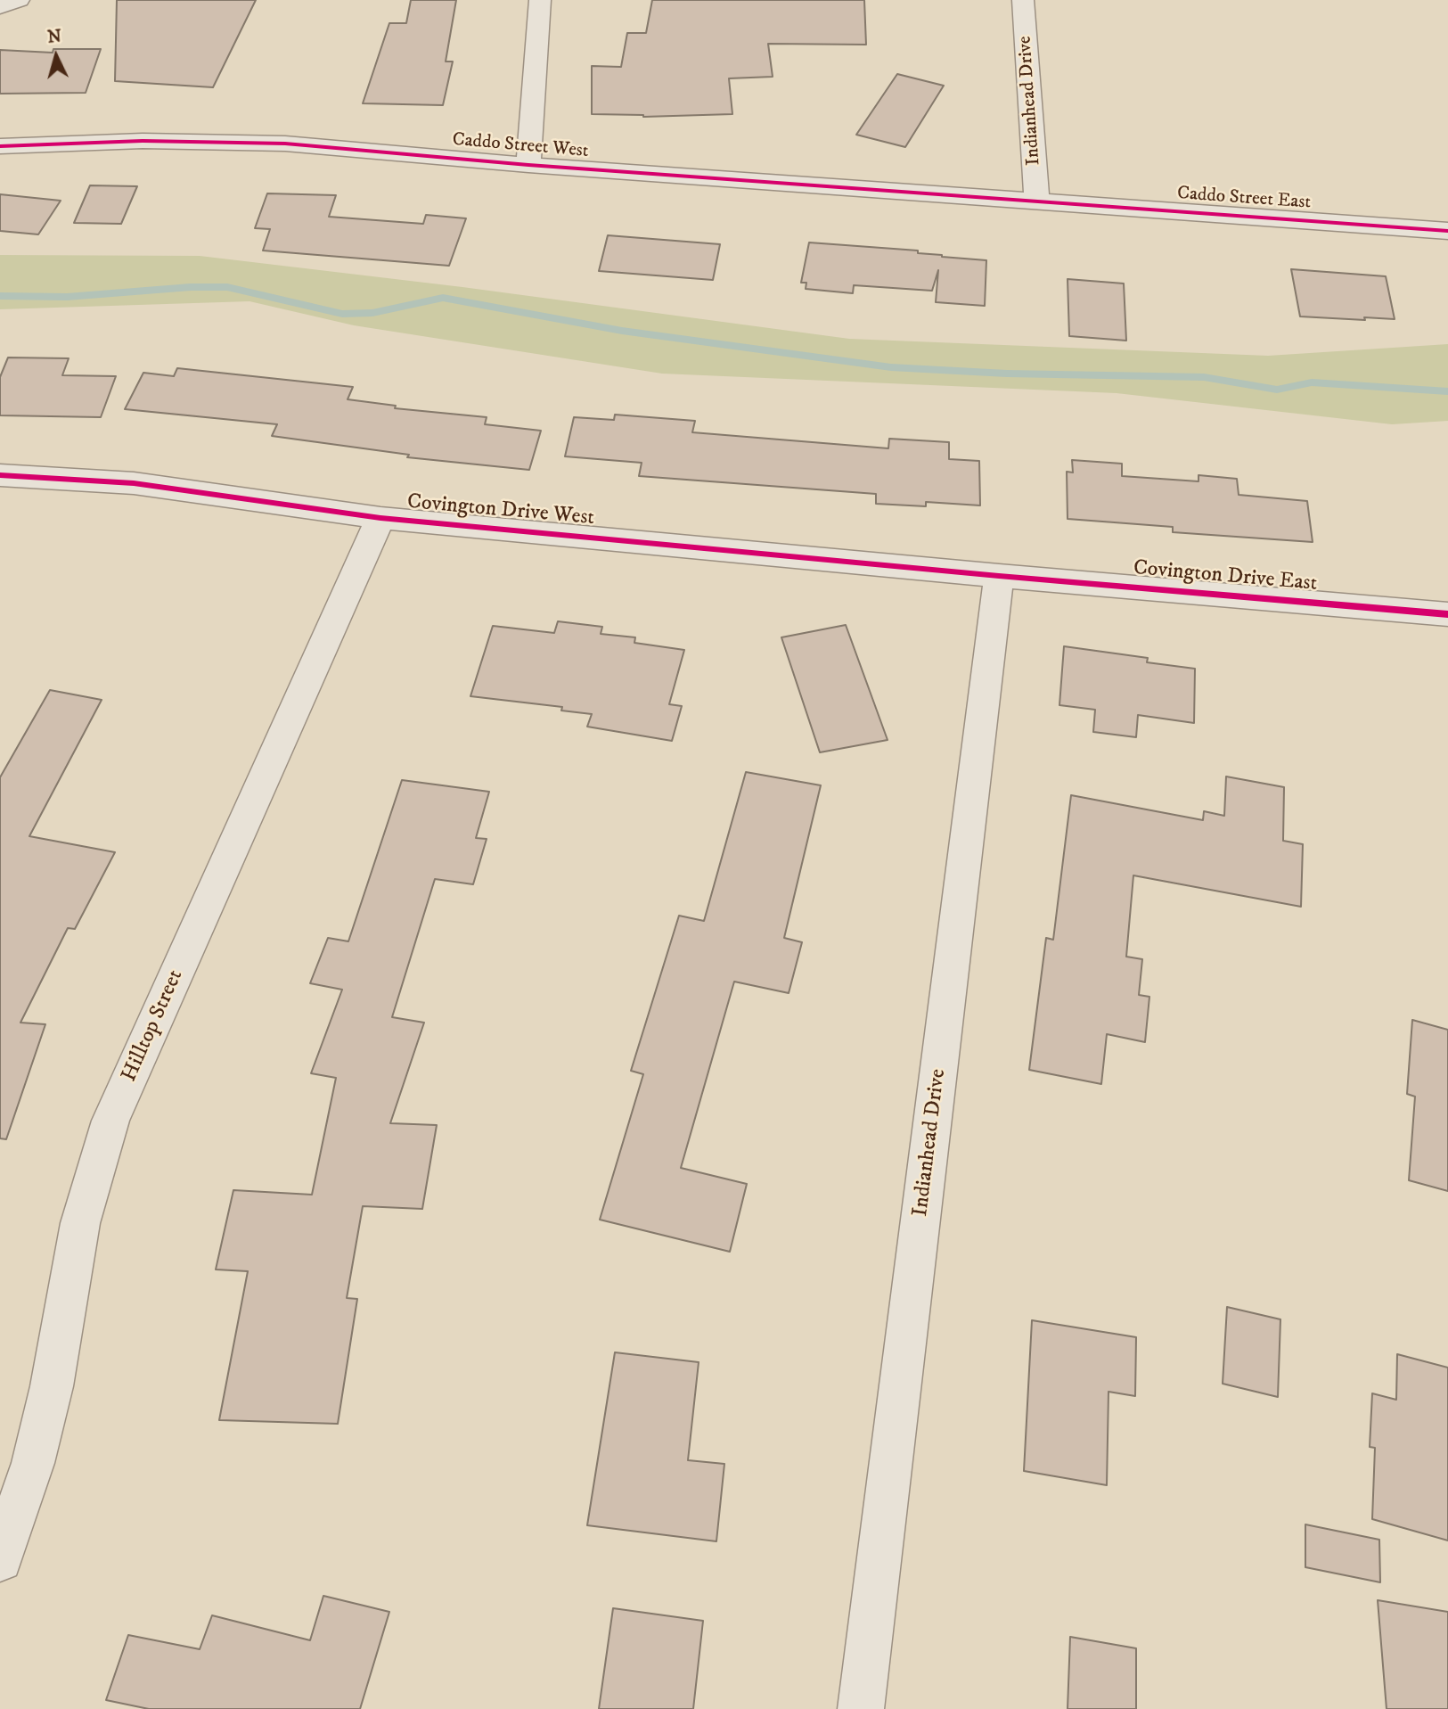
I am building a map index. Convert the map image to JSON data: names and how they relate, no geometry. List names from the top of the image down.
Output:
{
  "streets": {
    "street": [
      "Indianhead Drive",
      "Caddo Street West",
      "Caddo Street East",
      "Covington Drive West",
      "Covington Drive East",
      "Hilltop Street"
    ]
  },
  "crossings": [
    ["Indianhead Drive", "Caddo Street West"],
    ["Indianhead Drive", "Caddo Street East"],
    ["Indianhead Drive", "Covington Drive West"],
    ["Indianhead Drive", "Covington Drive East"],
    ["Caddo Street West", "Caddo Street East"],
    ["Covington Drive West", "Covington Drive East"],
    ["Covington Drive West", "Hilltop Street"]
  ],
  "north": "top"
}
